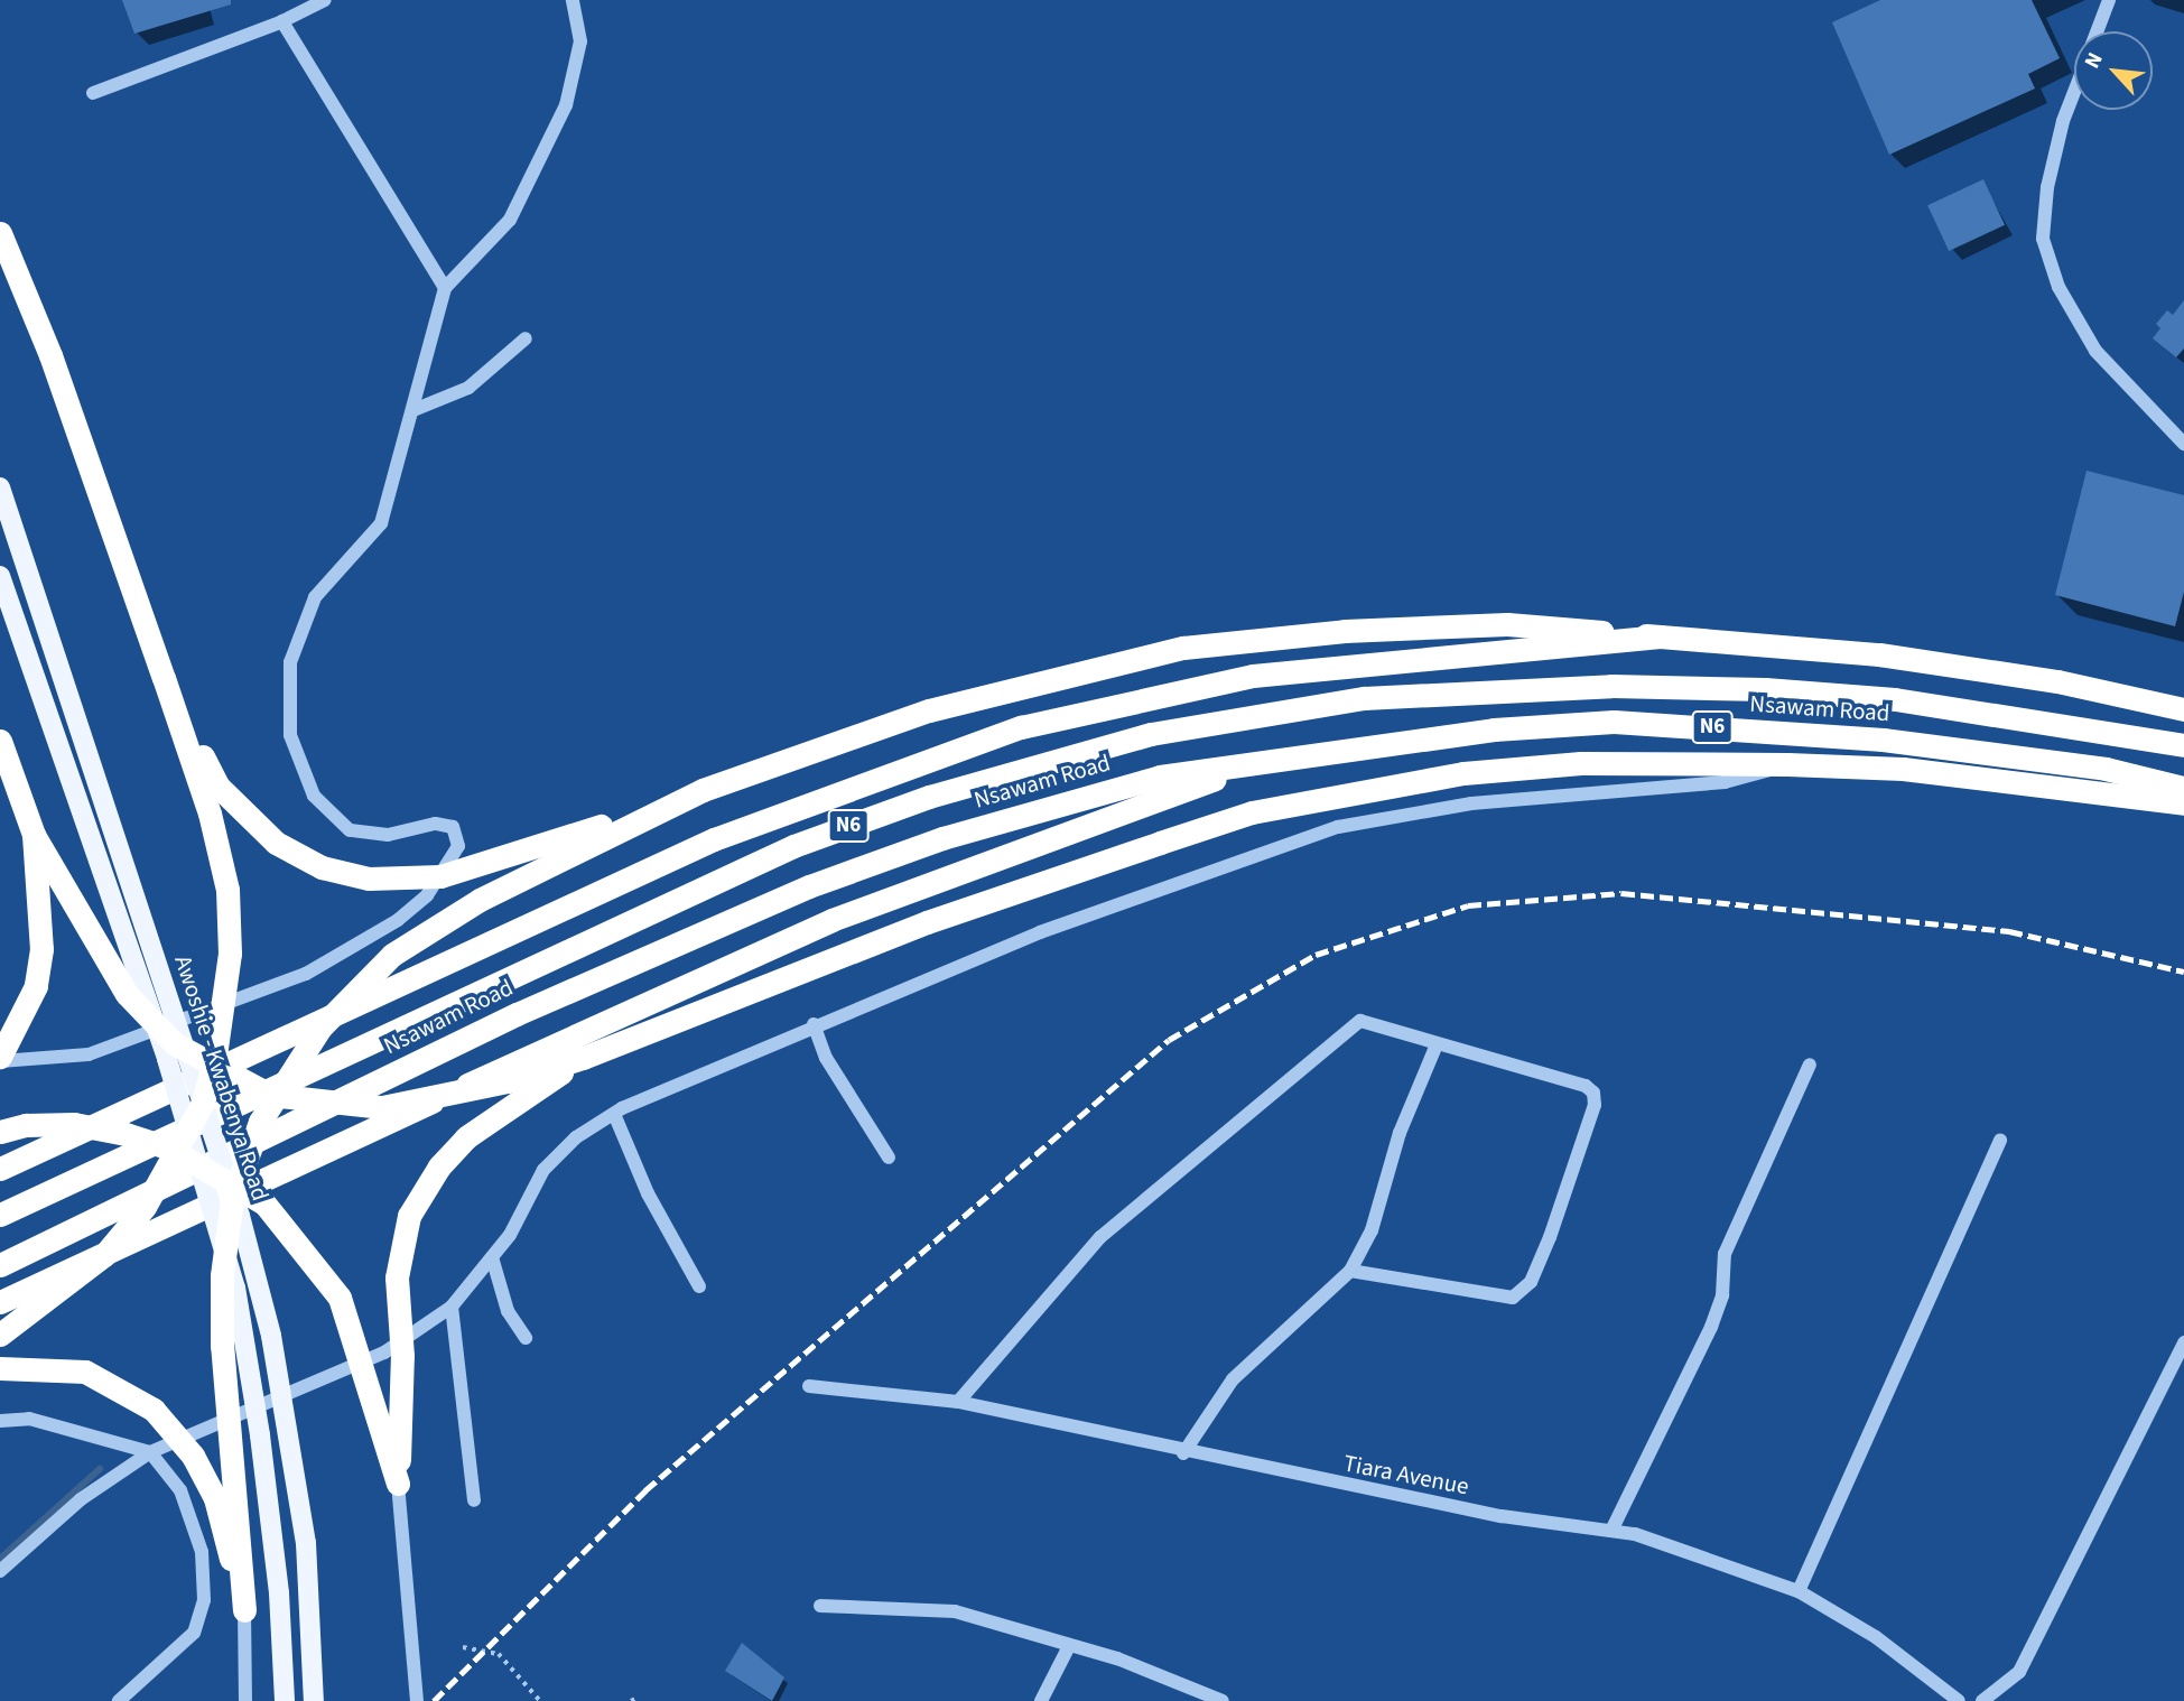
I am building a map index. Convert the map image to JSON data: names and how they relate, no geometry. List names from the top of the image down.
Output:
{
  "streets": {
    "highway": ["Nsawam Road", "N6"],
    "main road": ["Awoshie - Kwabenya Road"],
    "street": ["Tiara Avenue"]
  },
  "north": "top left"
}
